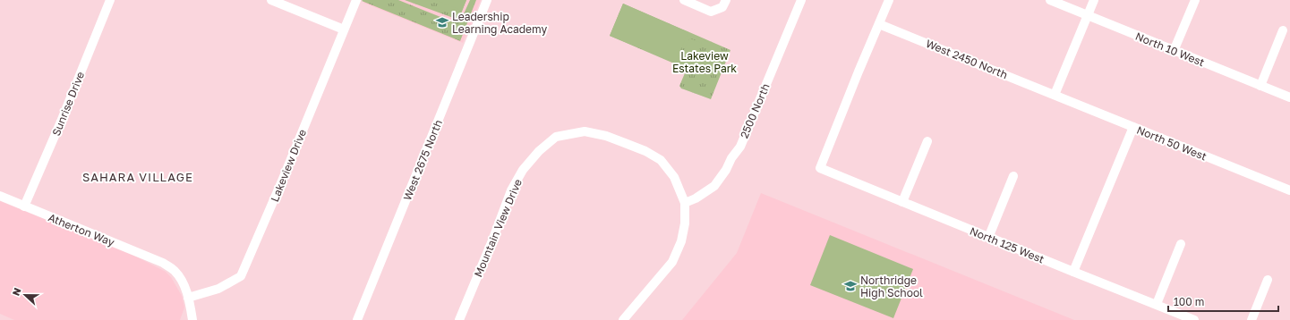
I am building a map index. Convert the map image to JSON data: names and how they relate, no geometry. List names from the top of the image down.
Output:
{
  "streets": {
    "street": [
      "North 10 West",
      "West 2450 North",
      "Sunrise Drive",
      "2500 North",
      "North 50 West",
      "West 2675 North",
      "Lakeview Drive",
      "Mountain View Drive",
      "Atherton Way",
      "North 125 West"
    ]
  },
  "crossings": [
    ["West 2450 North", "North 50 West"],
    ["West 2450 North", "North 125 West"],
    ["Sunrise Drive", "Atherton Way"],
    ["2500 North", "Mountain View Drive"],
    ["Lakeview Drive", "Atherton Way"]
  ],
  "districts": ["SAHARA VILLAGE"],
  "parks": ["Lakeview Estates Park"],
  "places": {
    "school or university": ["Leadership Learning Academy", "Northridge High School"]
  },
  "scale_bar": "100 m",
  "north": "left"
}
